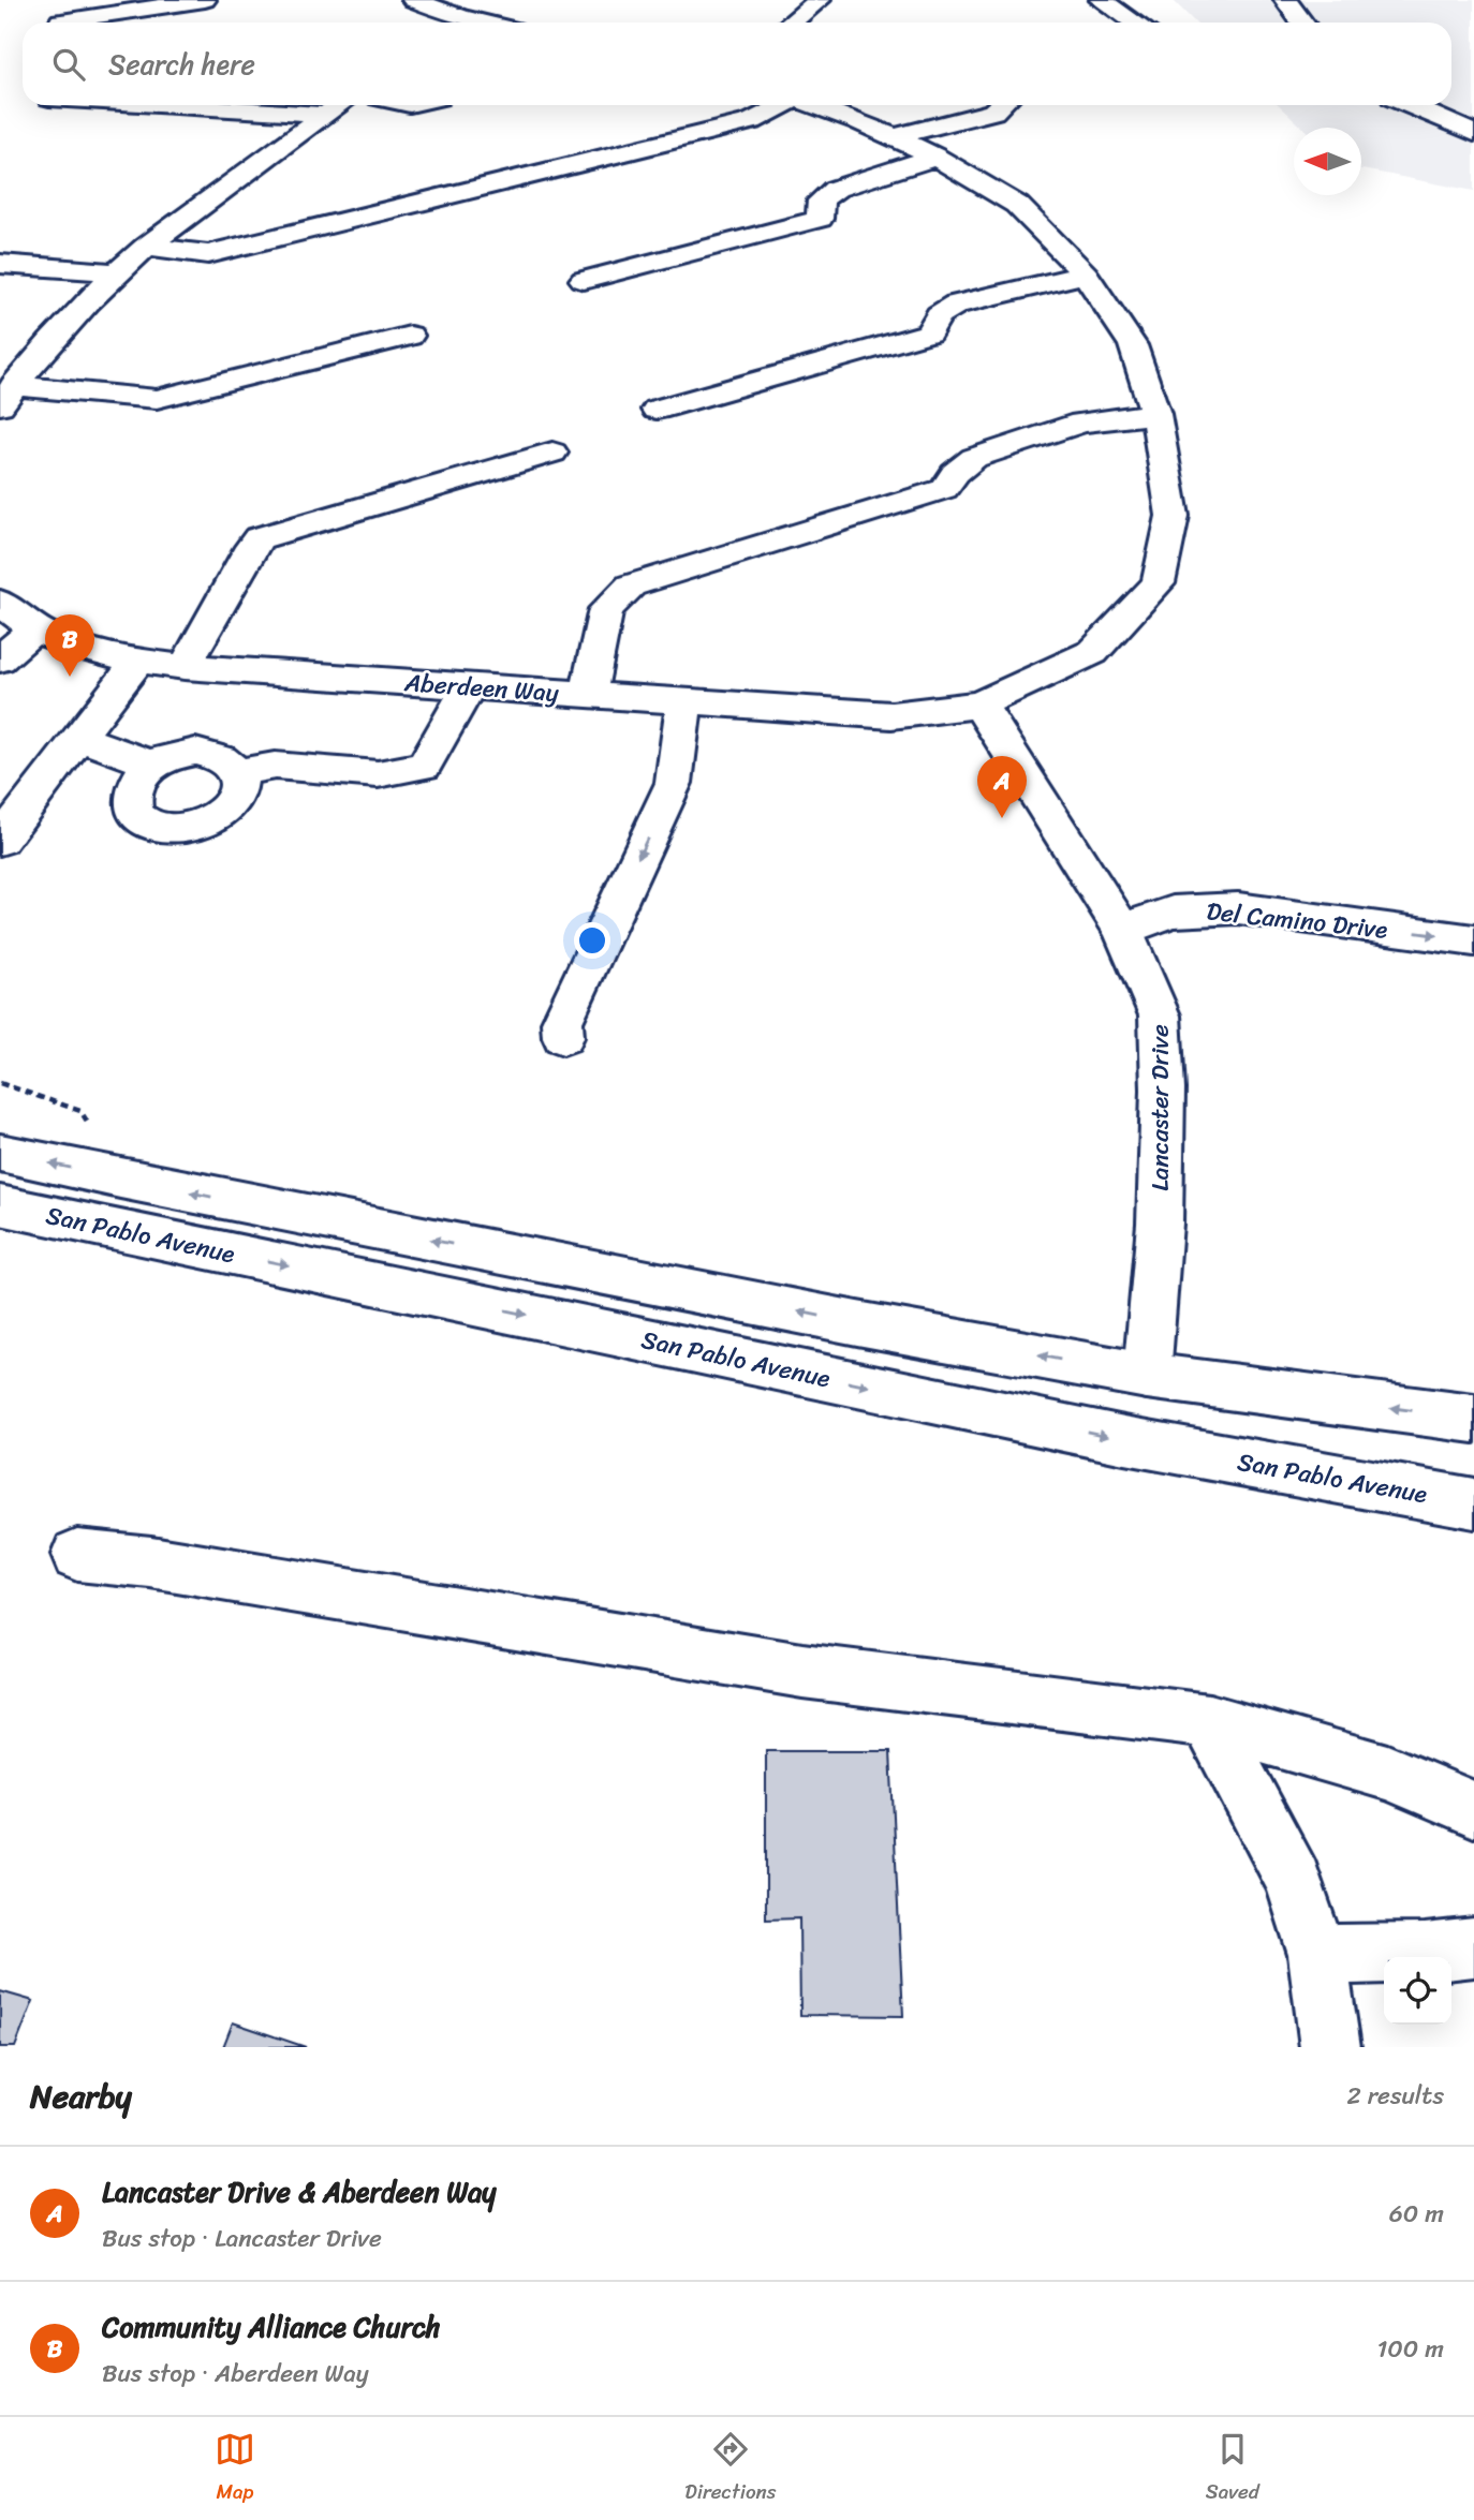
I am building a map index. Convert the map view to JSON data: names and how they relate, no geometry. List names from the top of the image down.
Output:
{
  "streets": {
    "street": [
      "Aberdeen Way",
      "Del Camino Drive",
      "Lancaster Drive",
      "San Pablo Avenue"
    ]
  },
  "crossings": [
    ["Aberdeen Way", "Lancaster Drive"],
    ["Del Camino Drive", "Lancaster Drive"],
    ["Lancaster Drive", "San Pablo Avenue"]
  ],
  "one_way": ["Del Camino Drive"],
  "north": "left",
  "page": {
    "search": "Search here",
    "pins": ["B", "A"],
    "heading": ["Nearby", "2 results"],
    "list": [
      {
        "mark": "A",
        "name": "Lancaster Drive & Aberdeen Way",
        "note": "Bus stop · Lancaster Drive",
        "value": "60 m"
      },
      {
        "mark": "B",
        "name": "Community Alliance Church",
        "note": "Bus stop · Aberdeen Way",
        "value": "100 m"
      }
    ],
    "nav": ["Map", "Directions", "Saved"]
  }
}
